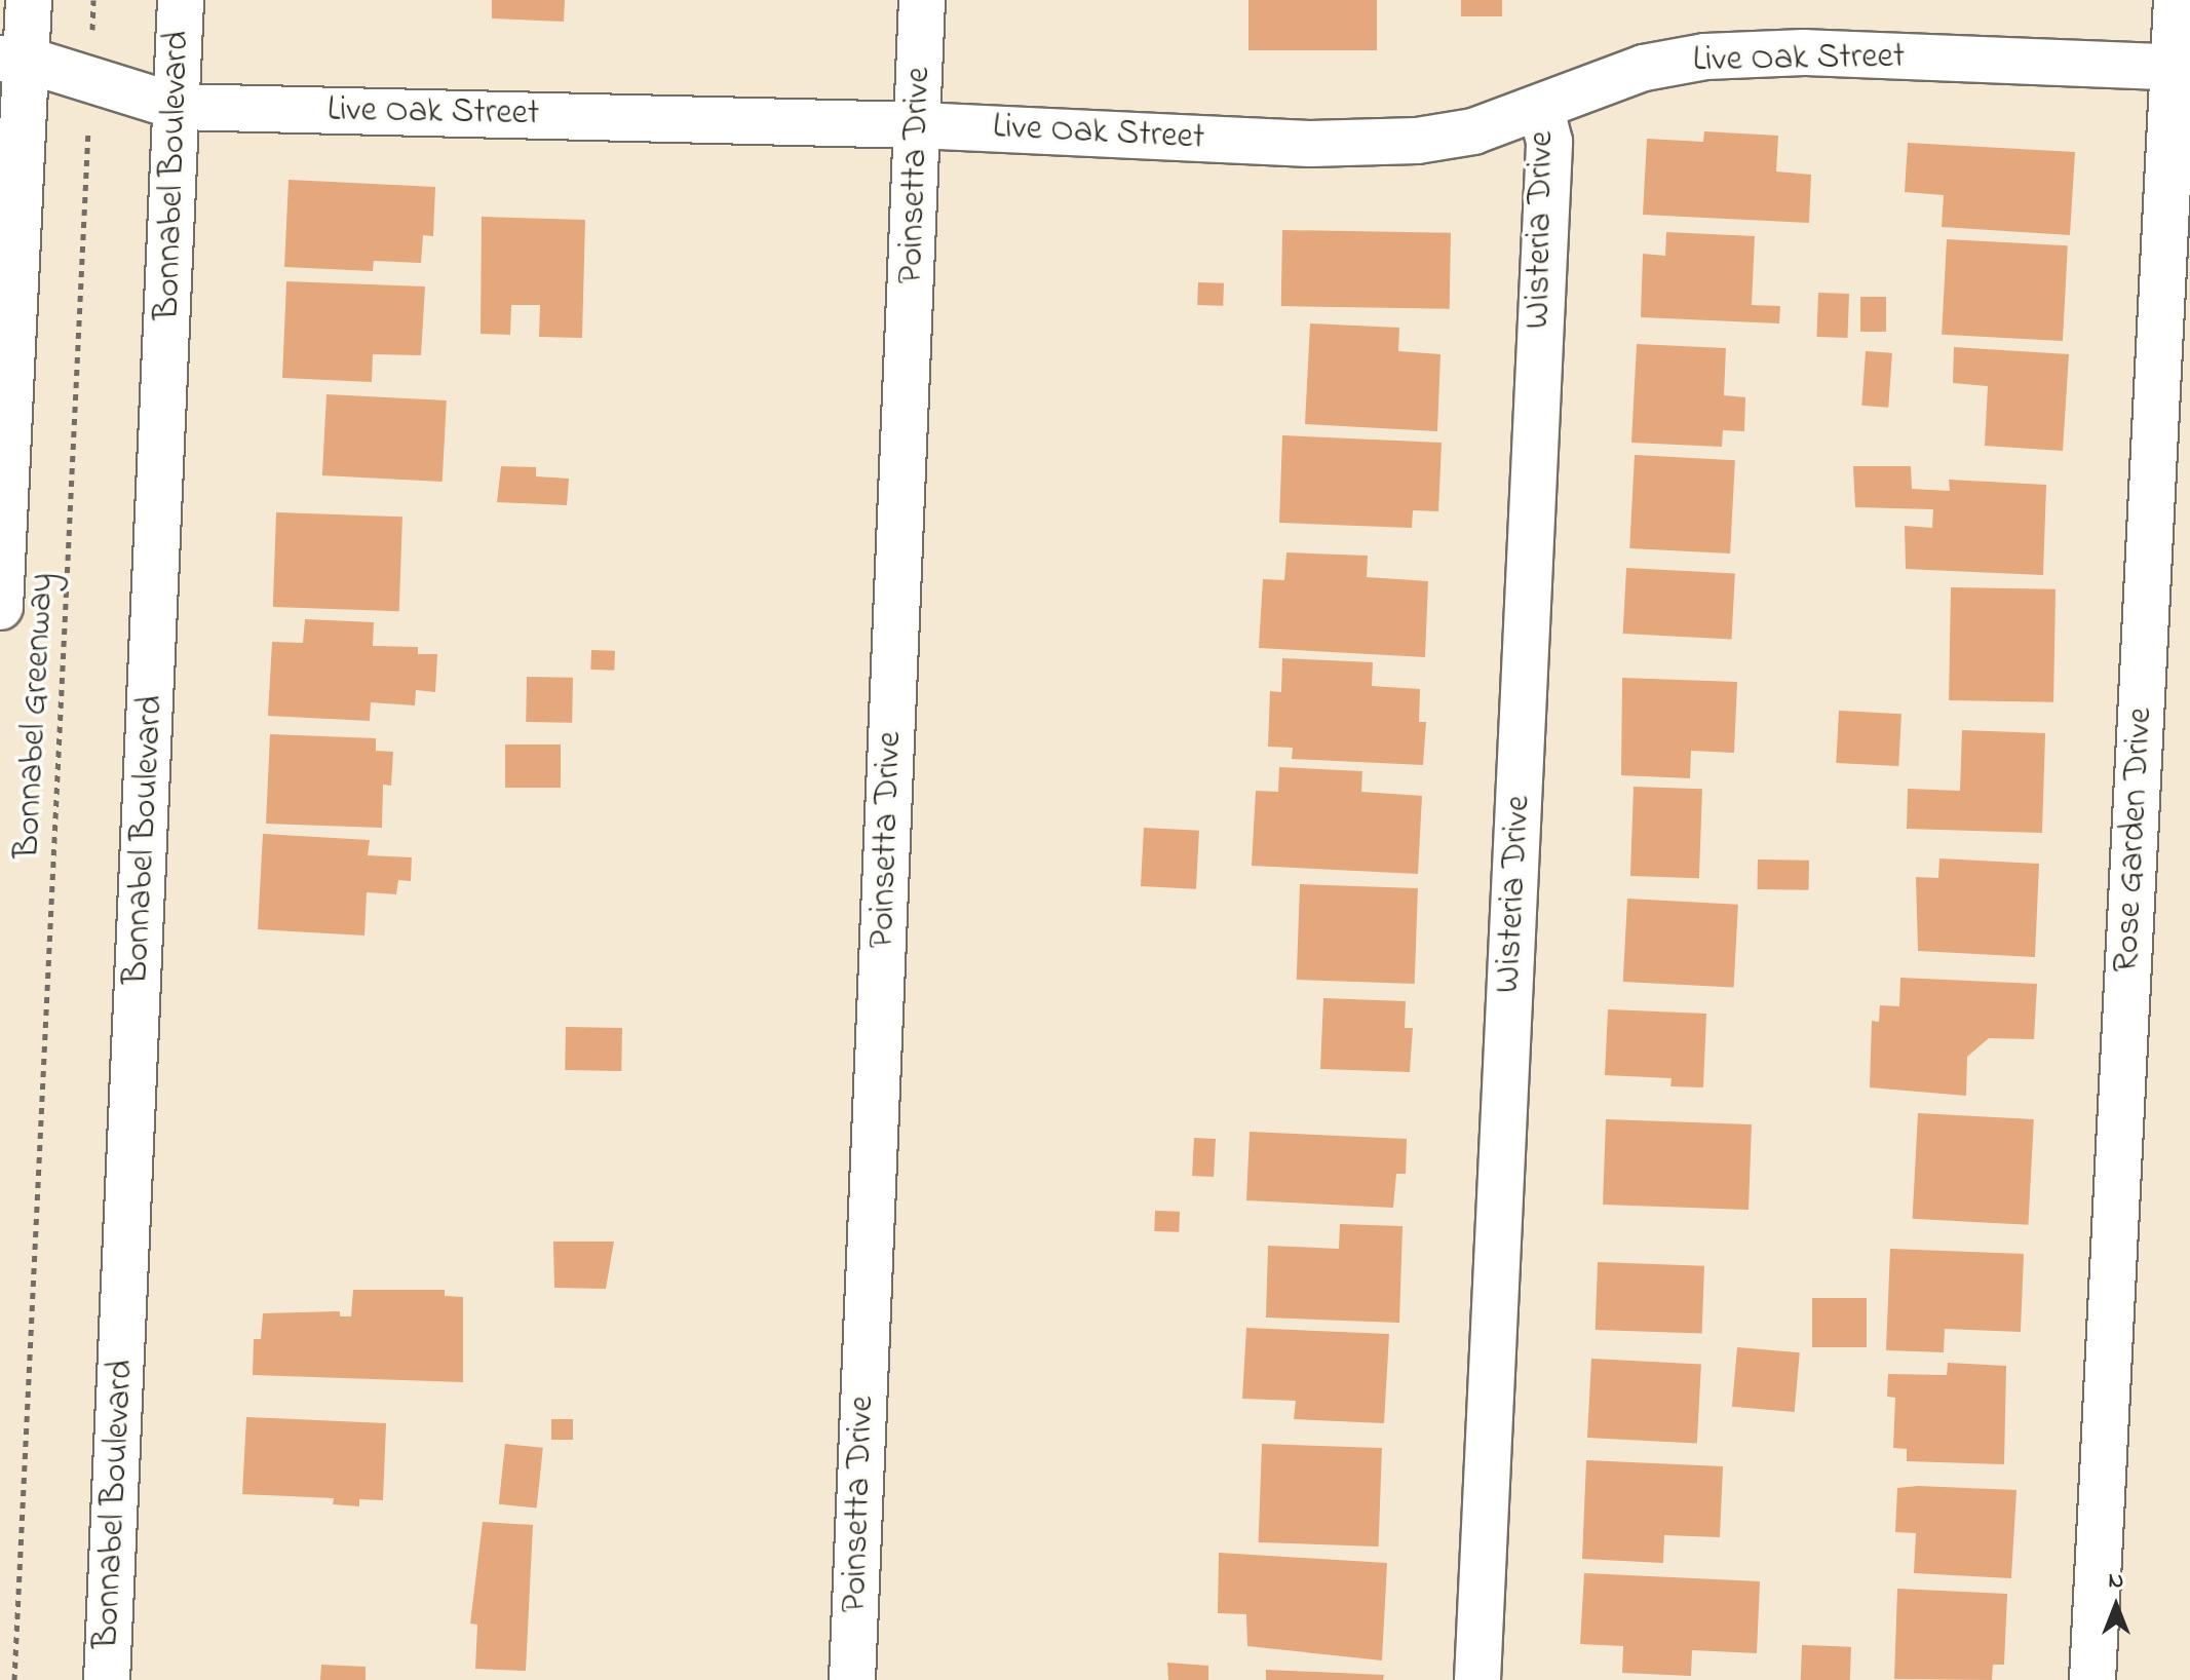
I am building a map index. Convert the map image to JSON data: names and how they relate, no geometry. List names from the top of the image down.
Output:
{
  "streets": {
    "street": [
      "Live Oak Street",
      "Bonnabel Boulevard",
      "Poinsetta Drive",
      "Wisteria Drive",
      "Rose Garden Drive"
    ],
    "path": ["Bonnabel Greenway"]
  },
  "crossings": [
    ["Live Oak Street", "Bonnabel Boulevard"],
    ["Live Oak Street", "Poinsetta Drive"],
    ["Live Oak Street", "Wisteria Drive"],
    ["Live Oak Street", "Bonnabel Greenway"],
    ["Live Oak Street", "Rose Garden Drive"]
  ],
  "north": "top"
}
